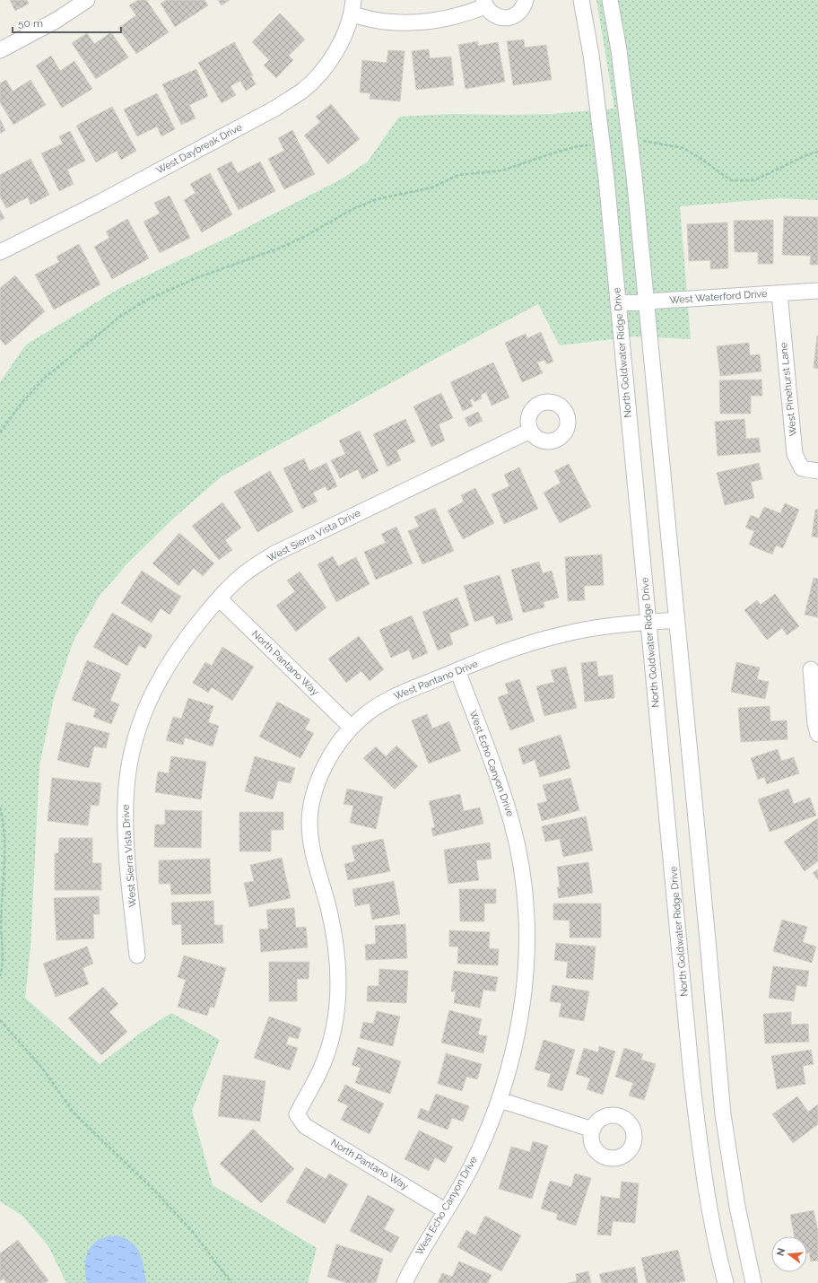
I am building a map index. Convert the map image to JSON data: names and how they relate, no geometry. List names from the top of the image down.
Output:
{
  "streets": {
    "street": [
      "West Daybreak Drive",
      "West Waterford Drive",
      "North Goldwater Ridge Drive",
      "West Pinehurst Lane",
      "West Sierra Vista Drive",
      "North Pantano Way",
      "West Pantano Drive",
      "West Echo Canyon Drive"
    ]
  },
  "crossings": [
    ["West Waterford Drive", "North Goldwater Ridge Drive"],
    ["West Waterford Drive", "West Pinehurst Lane"],
    ["North Goldwater Ridge Drive", "West Pantano Drive"],
    ["West Sierra Vista Drive", "North Pantano Way"],
    ["North Pantano Way", "West Pantano Drive"],
    ["North Pantano Way", "West Echo Canyon Drive"],
    ["West Pantano Drive", "West Echo Canyon Drive"]
  ],
  "scale_bar": "50 m",
  "north": "left"
}
